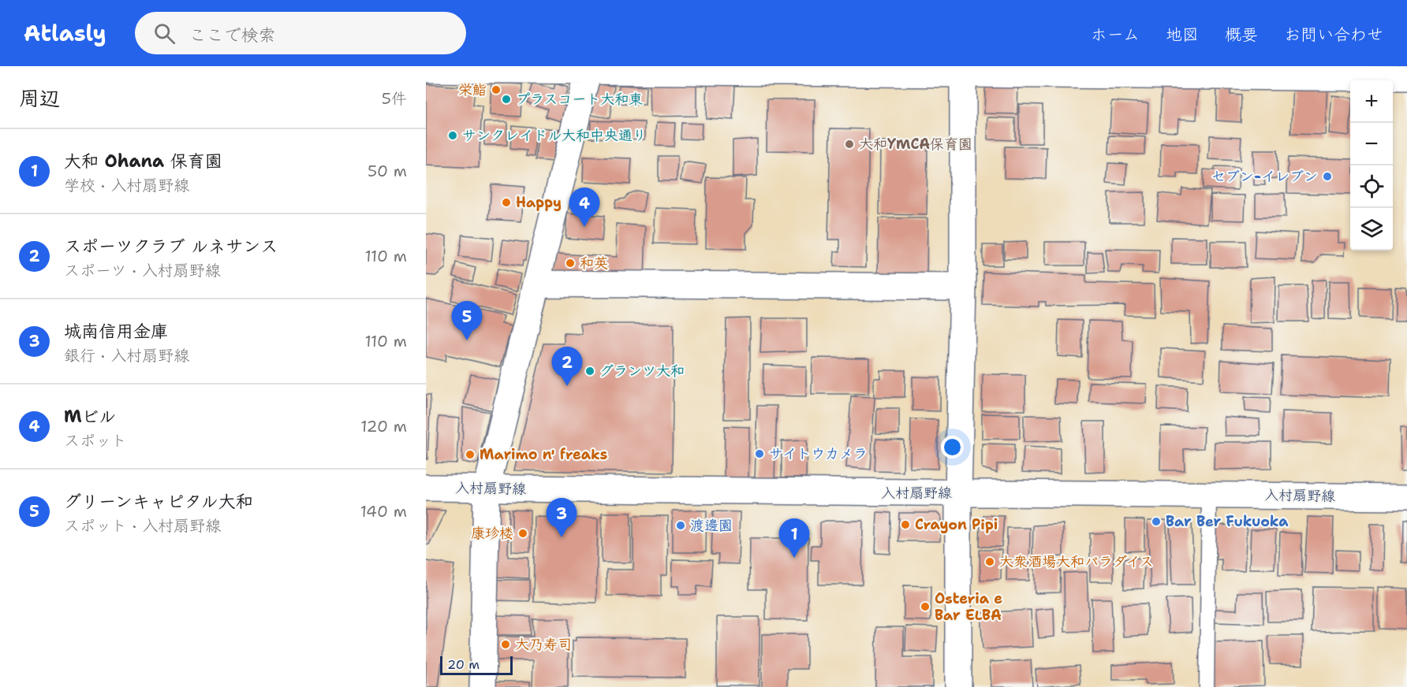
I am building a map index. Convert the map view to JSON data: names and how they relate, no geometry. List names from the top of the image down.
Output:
{
  "streets": {
    "street": ["入村扇野線"]
  },
  "places": [
    "栄鮨",
    "プラスコート大和東",
    "サンクレイドル大和中央通り",
    "大和YMCA保育園",
    "セブン-イレブン",
    "Happy",
    "和英",
    "グランツ大和",
    "サイトウカメラ",
    "Marimo n' freaks",
    "Bar Ber Fukuoka",
    "Crayon Pipi",
    "渡邊園",
    "康珍楼",
    "大衆酒場大和パラダイス",
    "Osteria e Bar ELBA",
    "大乃寿司"
  ],
  "scale_bar": "20 m",
  "page": {
    "header": "Atlasly",
    "search": "ここで検索",
    "nav": [
      "ホーム",
      "地図",
      "概要",
      "お問い合わせ"
    ],
    "heading": ["周辺", "5件"],
    "map_buttons": ["+", "−"],
    "list": [
      {
        "mark": "1",
        "name": "大和 Ohana 保育園",
        "note": "学校 · 入村扇野線",
        "value": "50 m"
      },
      {
        "mark": "2",
        "name": "スポーツクラブ ルネサンス",
        "note": "スポーツ · 入村扇野線",
        "value": "110 m"
      },
      {
        "mark": "3",
        "name": "城南信用金庫",
        "note": "銀行 · 入村扇野線",
        "value": "110 m"
      },
      {
        "mark": "4",
        "name": "Mビル",
        "note": "スポット",
        "value": "120 m"
      },
      {
        "mark": "5",
        "name": "グリーンキャピタル大和",
        "note": "スポット · 入村扇野線",
        "value": "140 m"
      }
    ],
    "pins": [
      "4",
      "5",
      "2",
      "3",
      "1"
    ],
    "scale": "20 m"
  }
}
